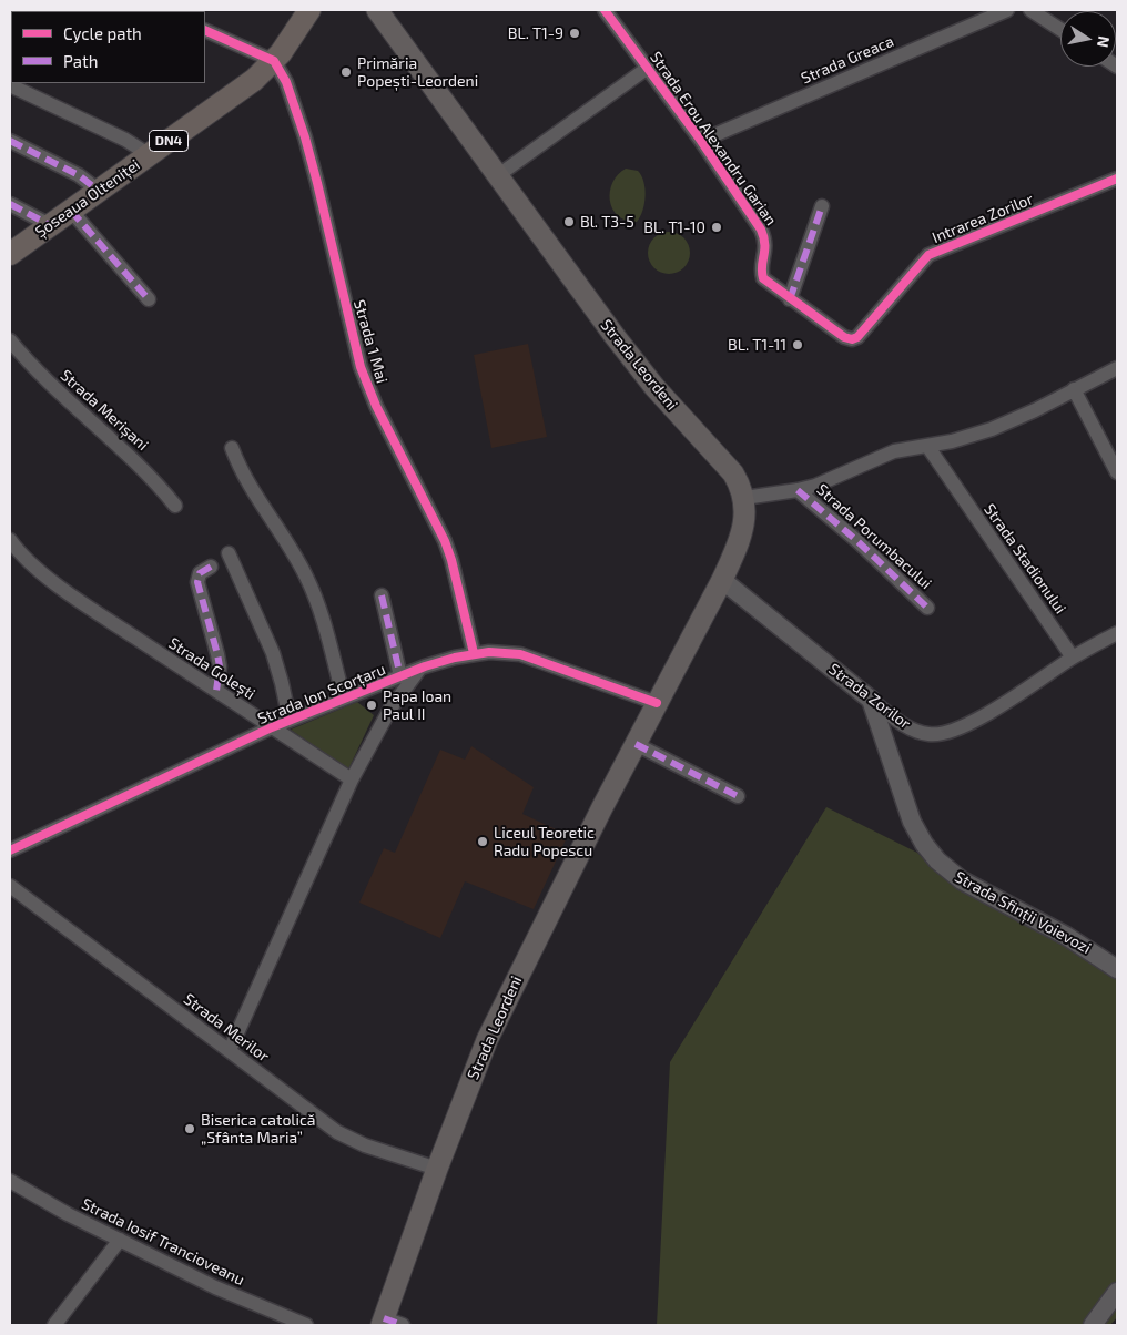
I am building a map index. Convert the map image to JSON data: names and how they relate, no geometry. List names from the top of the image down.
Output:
{
  "streets": {
    "main road": ["DN4", "Șoseaua Olteniței", "Strada Leordeni"],
    "street": [
      "Strada Greaca",
      "Strada Erou Alexandru Garian",
      "Intrarea Zorilor",
      "Strada 1 Mai",
      "Strada Merișani",
      "Strada Porumbacului",
      "Strada Stadionului",
      "Strada Golești",
      "Strada Ion Scorțaru",
      "Strada Zorilor",
      "Strada Sfinții Voievozi",
      "Strada Merilor",
      "Strada Iosif Trancioveanu"
    ]
  },
  "crossings": [
    ["Strada Greaca", "Strada Erou Alexandru Garian"],
    ["Strada Erou Alexandru Garian", "Intrarea Zorilor"],
    ["Șoseaua Olteniței", "Strada 1 Mai"],
    ["Strada 1 Mai", "Strada Ion Scorțaru"],
    ["Strada Leordeni", "Strada Porumbacului"],
    ["Strada Leordeni", "Strada Ion Scorțaru"],
    ["Strada Leordeni", "Strada Zorilor"],
    ["Strada Leordeni", "Strada Merilor"],
    ["Strada Porumbacului", "Strada Stadionului"],
    ["Strada Stadionului", "Strada Zorilor"],
    ["Strada Golești", "Strada Ion Scorțaru"],
    ["Strada Zorilor", "Strada Sfinții Voievozi"]
  ],
  "places": [
    "BL. T1-9",
    "Primăria Popești-Leordeni",
    "Bl. T3-5",
    "BL. T1-10",
    "BL. T1-11",
    "Papa Ioan Paul II",
    "Liceul Teoretic Radu Popescu",
    "Biserica catolică „Sfânta Maria”"
  ],
  "legend": ["Cycle path", "Path"],
  "north": "right"
}
